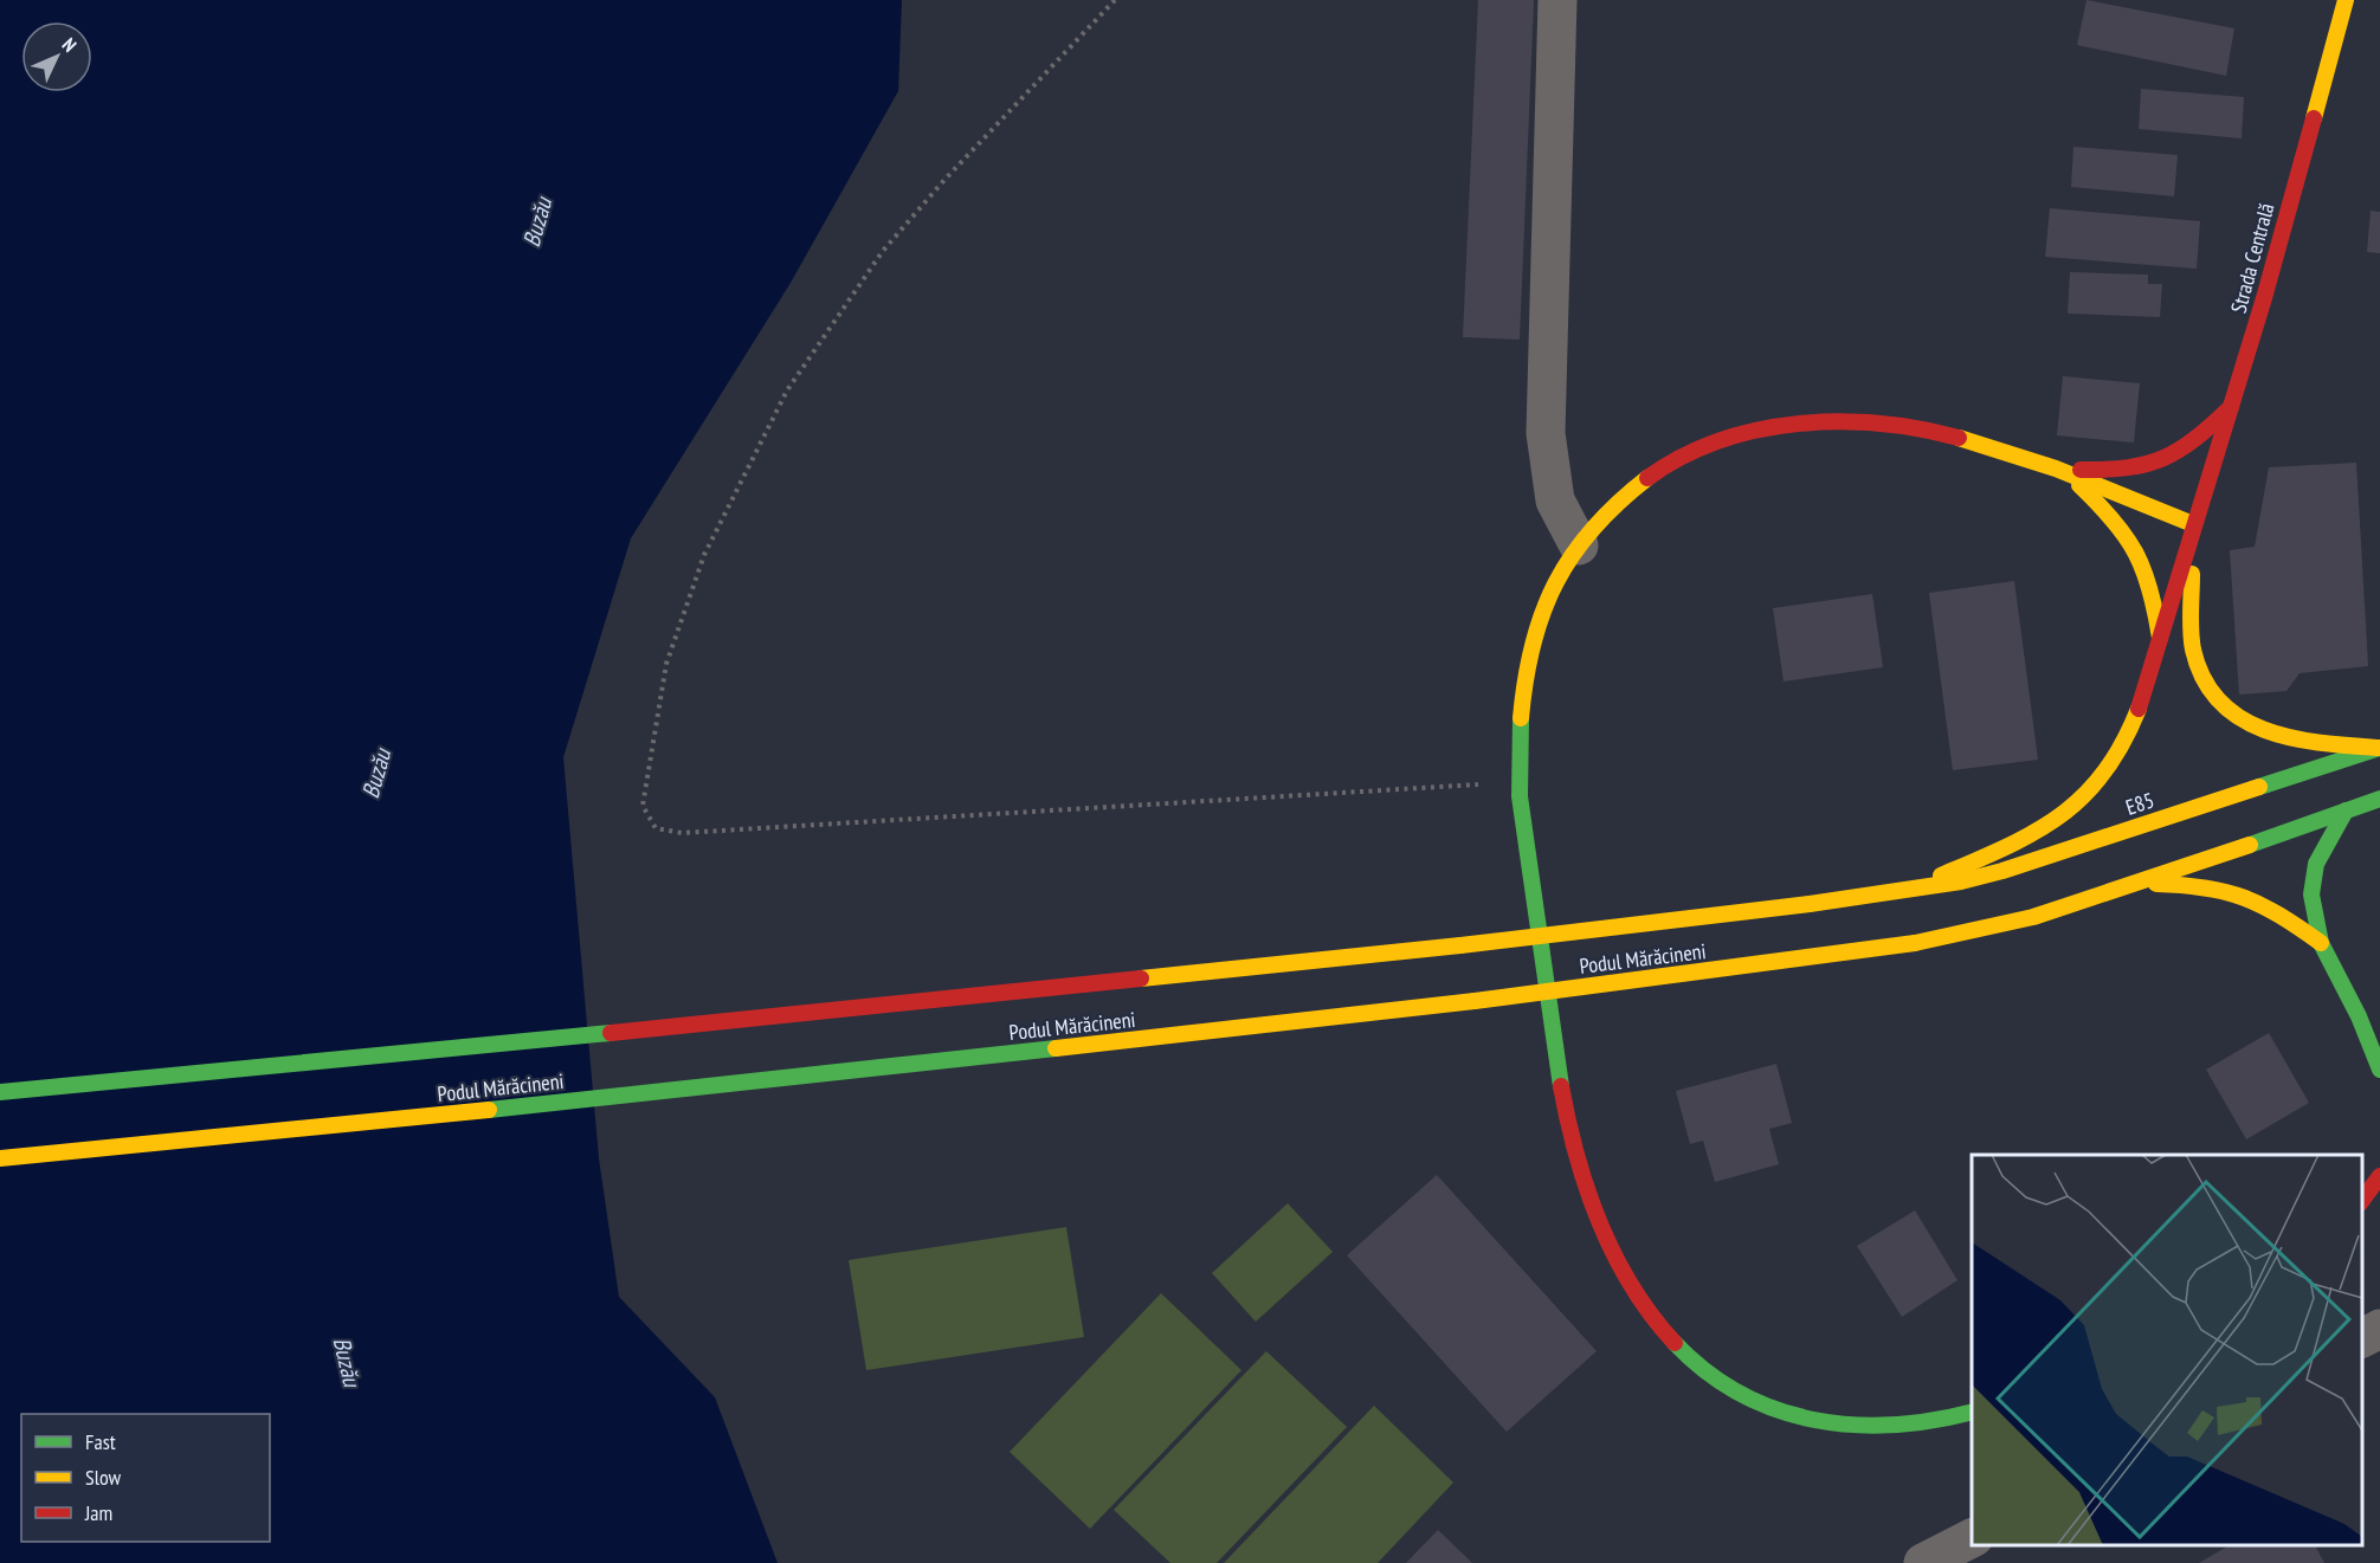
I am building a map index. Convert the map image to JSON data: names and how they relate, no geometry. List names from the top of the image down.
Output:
{
  "streets": {
    "main road": ["Strada Centrală", "E85", "Podul Mărăcineni"]
  },
  "crossings": [
    ["Strada Centrală", "E85"],
    ["Strada Centrală", "Podul Mărăcineni"],
    ["E85", "Podul Mărăcineni"]
  ],
  "water": ["Buzău"],
  "legend": ["Fast", "Slow", "Jam"],
  "north": "top right"
}
